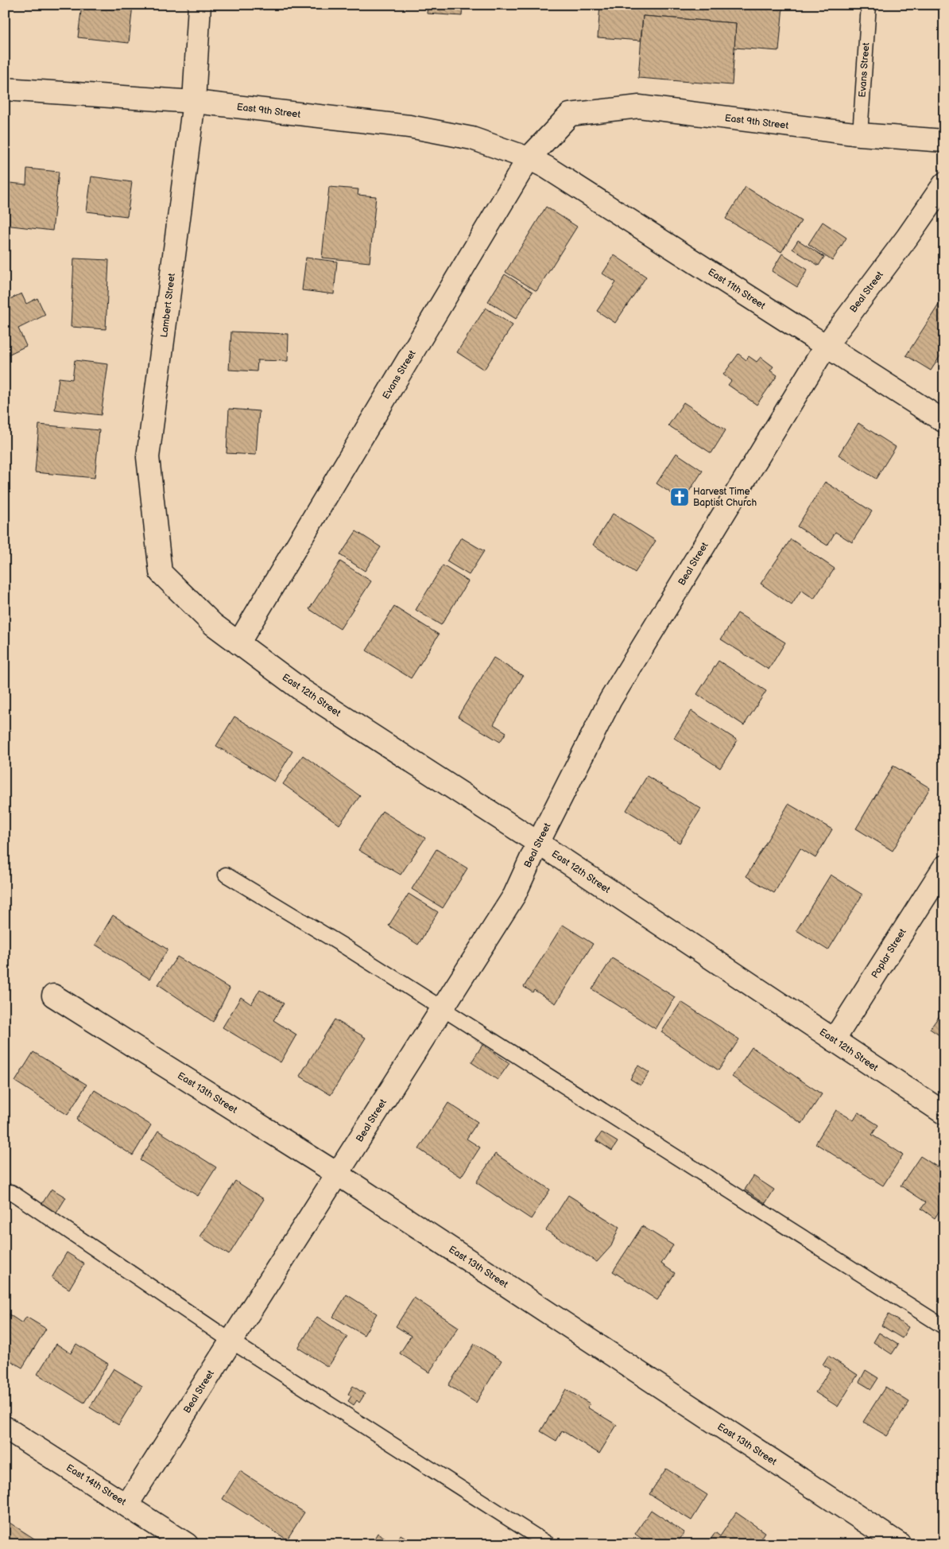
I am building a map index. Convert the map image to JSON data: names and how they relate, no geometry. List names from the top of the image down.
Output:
{
  "streets": {
    "street": [
      "Evans Street",
      "East 9th Street",
      "East 11th Street",
      "Beal Street",
      "Lambert Street",
      "East 12th Street",
      "Poplar Street",
      "East 13th Street",
      "East 14th Street"
    ]
  },
  "crossings": [
    ["Evans Street", "East 9th Street"],
    ["Evans Street", "East 11th Street"],
    ["Evans Street", "East 12th Street"],
    ["East 9th Street", "East 11th Street"],
    ["East 9th Street", "Lambert Street"],
    ["East 11th Street", "Beal Street"],
    ["Beal Street", "East 12th Street"],
    ["Beal Street", "East 13th Street"],
    ["Beal Street", "East 14th Street"],
    ["Lambert Street", "East 12th Street"],
    ["East 12th Street", "Poplar Street"]
  ],
  "places": {
    "church": ["Harvest Time Baptist Church"]
  }
}
